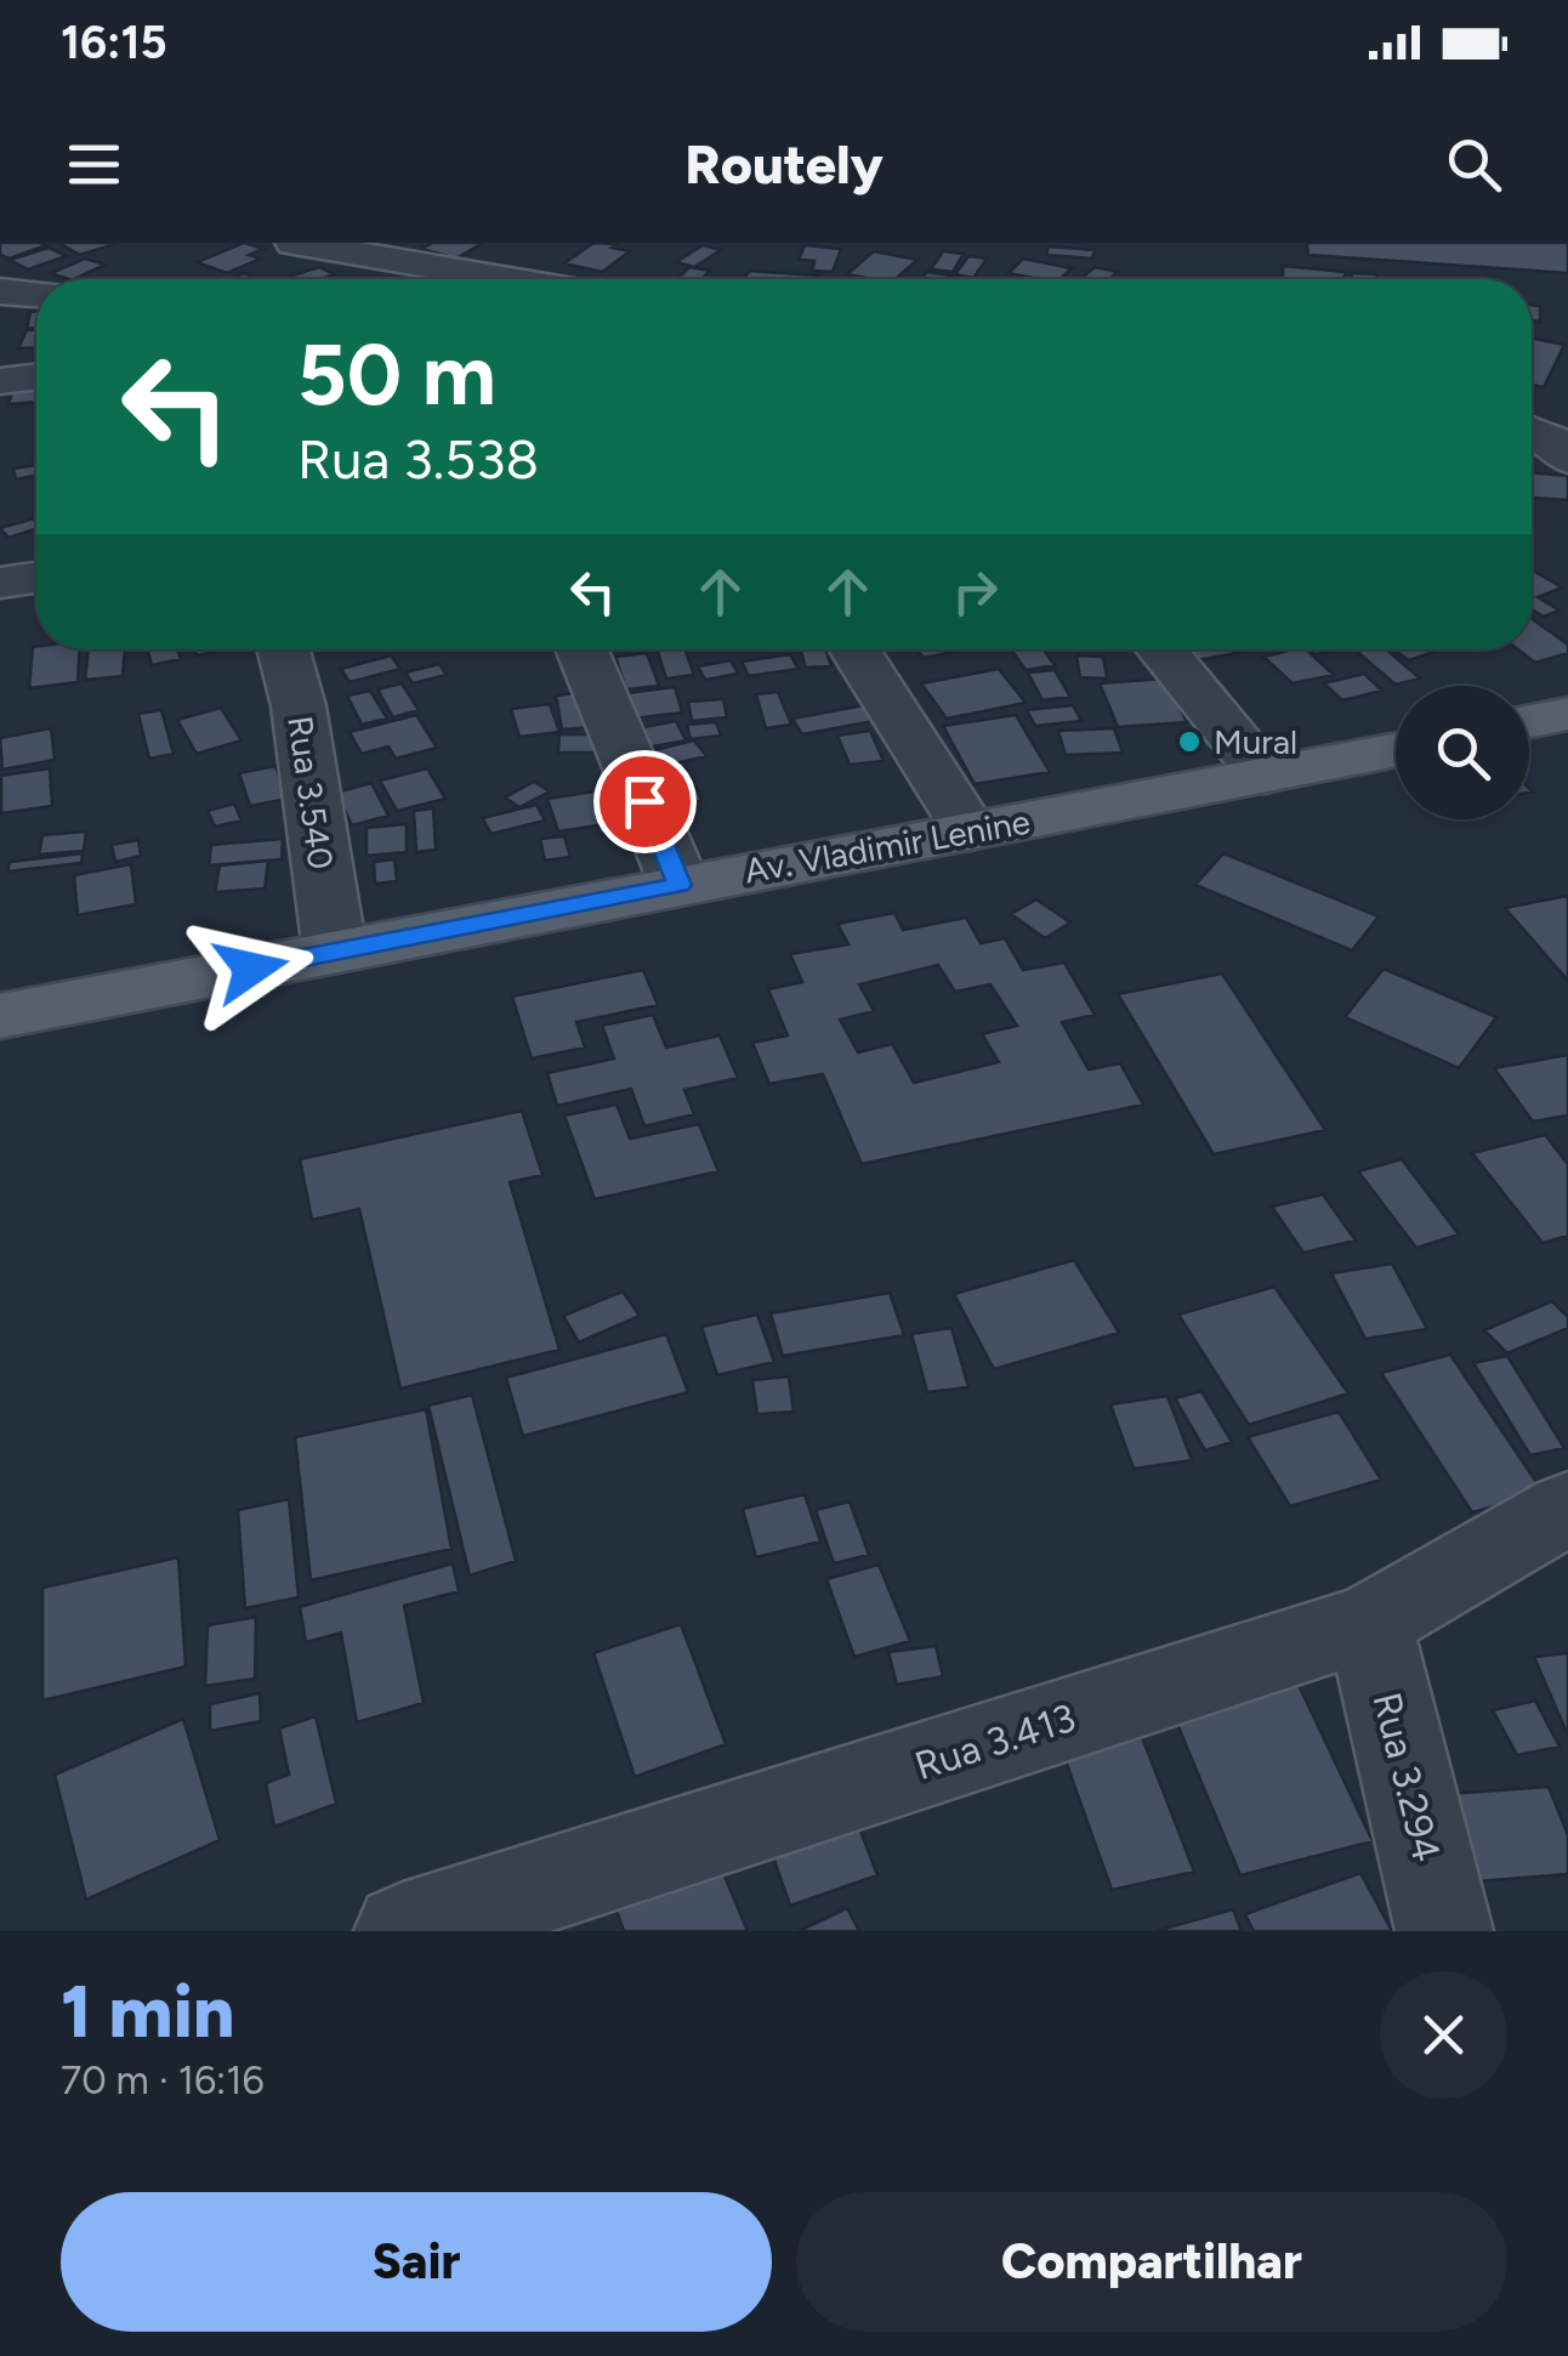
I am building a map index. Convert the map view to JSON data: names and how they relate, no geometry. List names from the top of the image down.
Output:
{
  "streets": {
    "main road": ["Av. Vladimir Lenine"],
    "street": ["Rua 3.540", "Rua 3.413", "Rua 3.294"]
  },
  "crossings": [
    ["Rua 3.540", "Av. Vladimir Lenine"],
    ["Rua 3.413", "Rua 3.294"]
  ],
  "places": ["Mural"],
  "page": {
    "status": "16:15",
    "header": "Routely",
    "turn": ["50 m", "Rua 3.538"],
    "heading": ["1 min", "70 m · 16:16"],
    "buttons": ["Sair", "Compartilhar"]
  }
}
